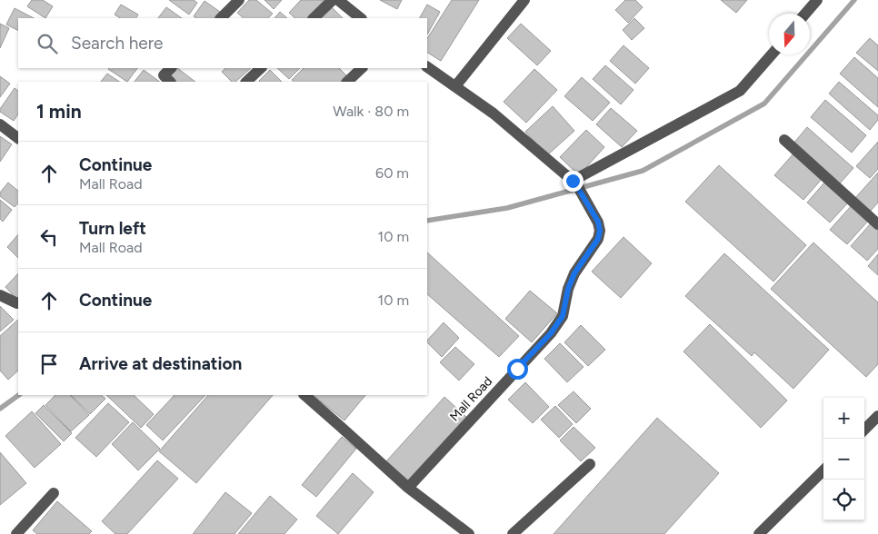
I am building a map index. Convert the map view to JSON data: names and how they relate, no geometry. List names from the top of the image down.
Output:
{
  "streets": {
    "street": ["Mall Road"]
  },
  "north": "bottom",
  "page": {
    "search": "Search here",
    "heading": ["1 min", "Walk · 80 m"],
    "list": [
      ["Continue", "Mall Road", "60 m"],
      ["Turn left", "Mall Road", "10 m"],
      ["Continue", "10 m"],
      "Arrive at destination"
    ],
    "map_buttons": ["+", "−"]
  }
}
